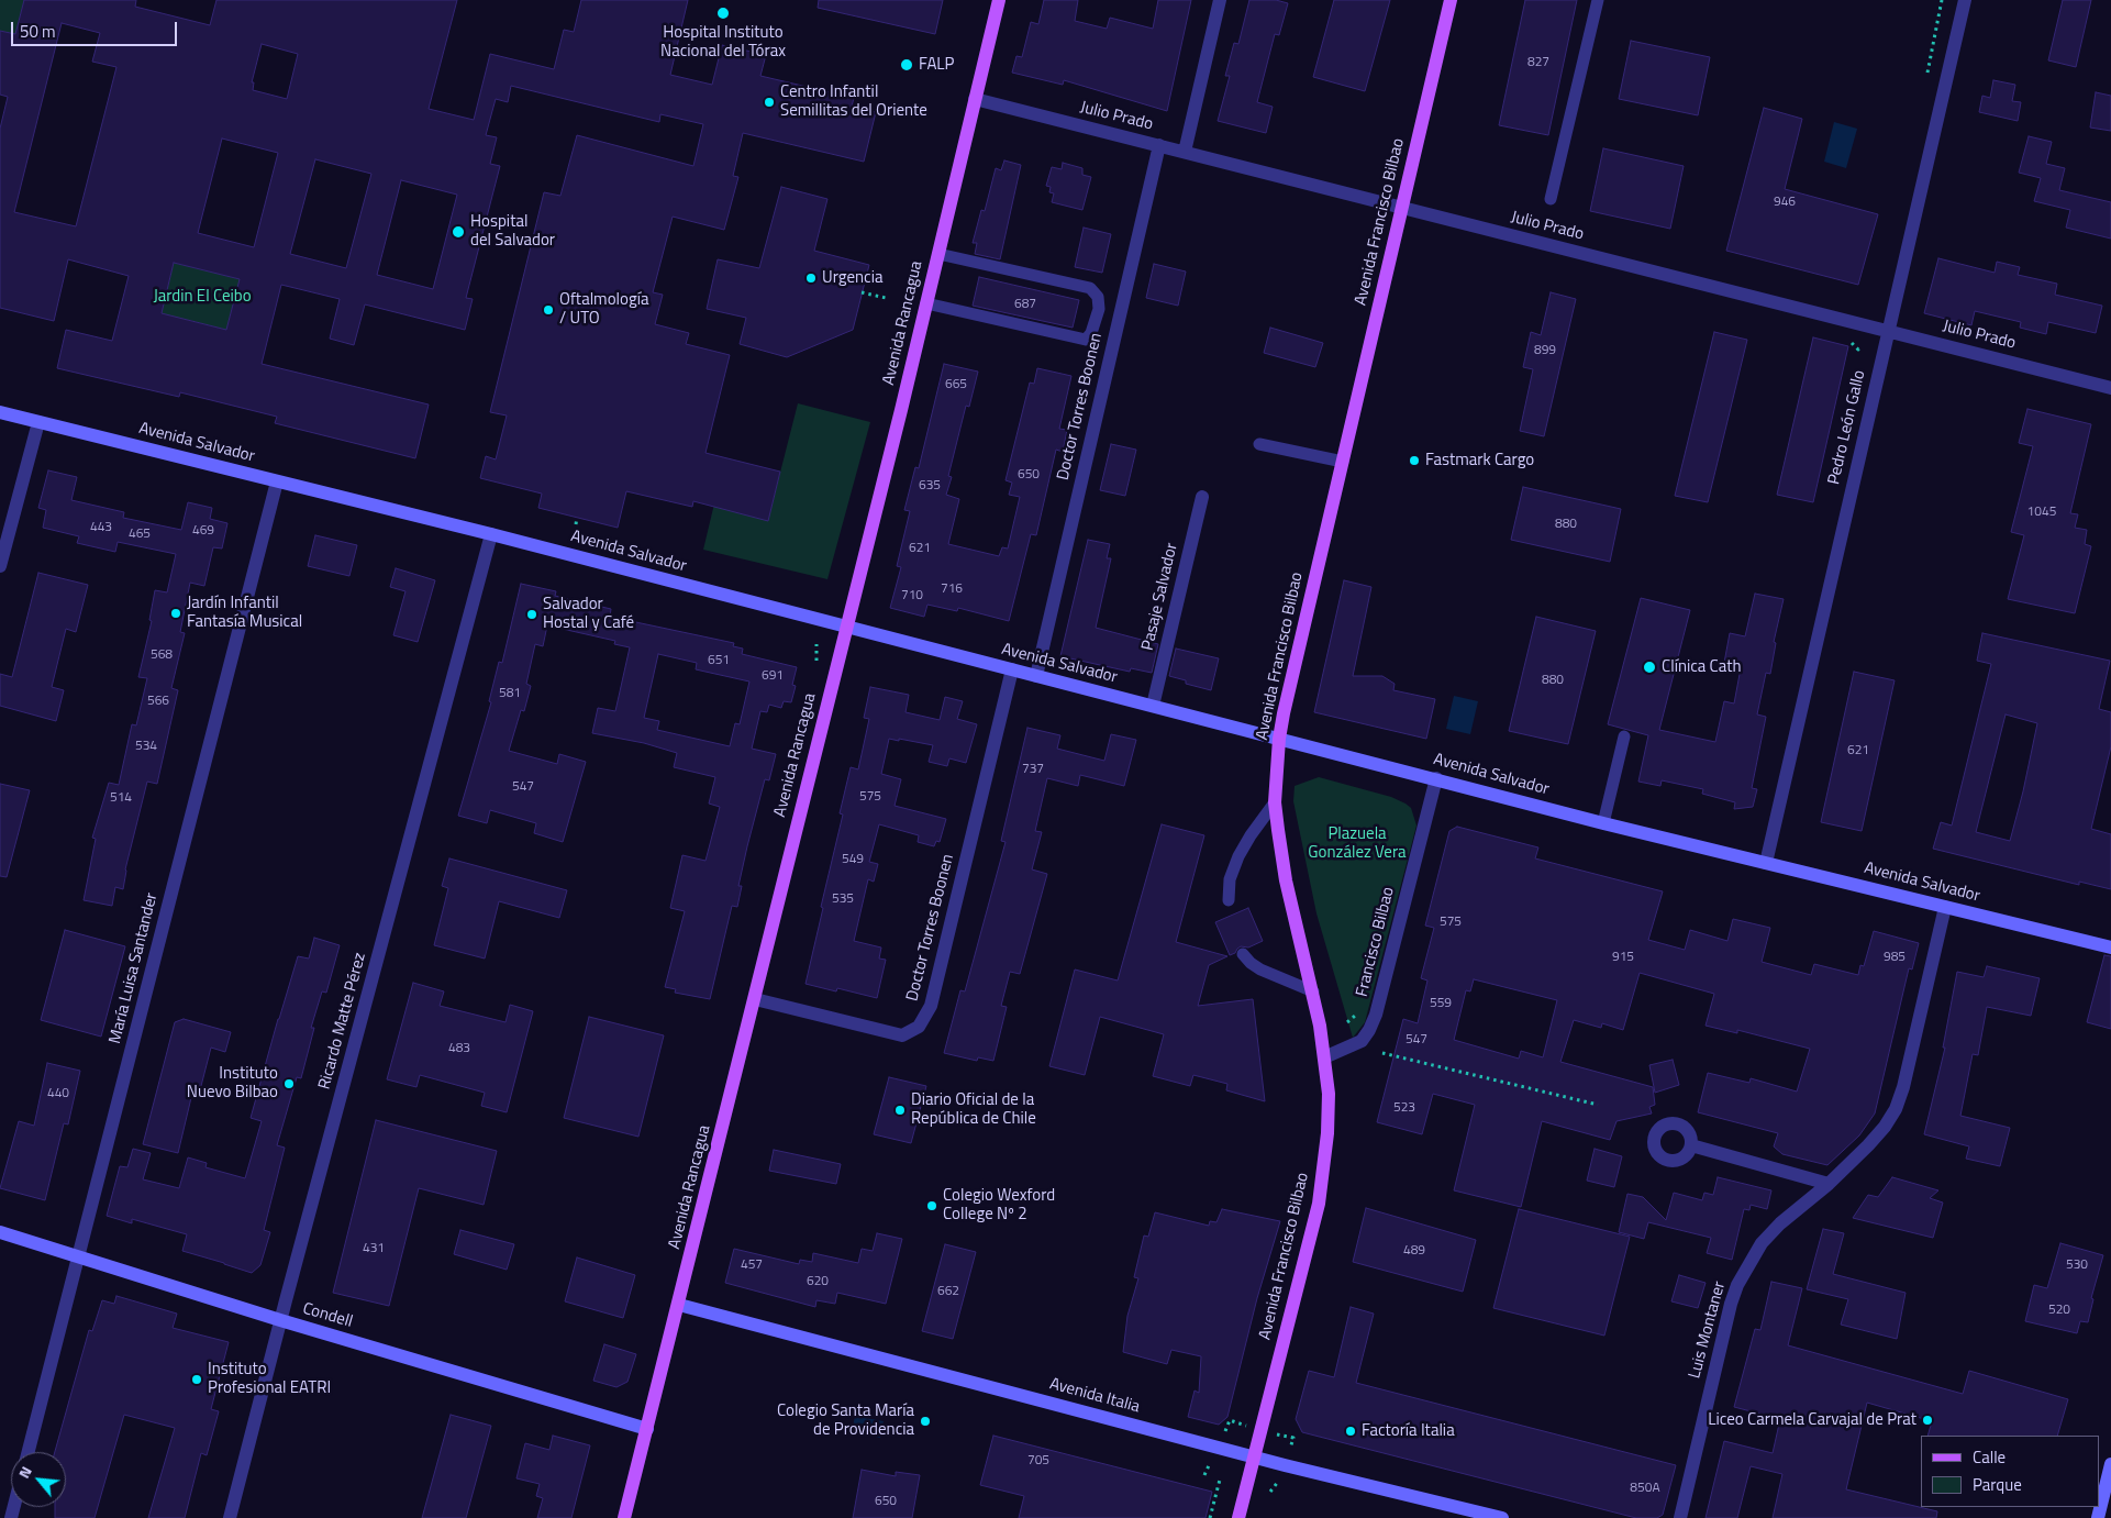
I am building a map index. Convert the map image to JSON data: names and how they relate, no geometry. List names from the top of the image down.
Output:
{
  "streets": {
    "main road": [
      "Avenida Francisco Bilbao",
      "Avenida Rancagua",
      "Avenida Salvador",
      "Condell",
      "Avenida Italia"
    ],
    "street": [
      "Julio Prado",
      "Doctor Torres Boonen",
      "Pedro León Gallo",
      "Pasaje Salvador",
      "Francisco Bilbao",
      "María Luisa Santander",
      "Ricardo Matte Pérez",
      "Luis Montaner"
    ]
  },
  "crossings": [
    ["Julio Prado", "Avenida Francisco Bilbao"],
    ["Julio Prado", "Avenida Rancagua"],
    ["Julio Prado", "Doctor Torres Boonen"],
    ["Julio Prado", "Pedro León Gallo"],
    ["Avenida Francisco Bilbao", "Avenida Salvador"],
    ["Avenida Francisco Bilbao", "Francisco Bilbao"],
    ["Avenida Francisco Bilbao", "Avenida Italia"],
    ["Avenida Rancagua", "Doctor Torres Boonen"],
    ["Avenida Rancagua", "Avenida Salvador"],
    ["Avenida Rancagua", "Condell"],
    ["Avenida Rancagua", "Avenida Italia"],
    ["Doctor Torres Boonen", "Avenida Salvador"],
    ["Pedro León Gallo", "Avenida Salvador"],
    ["Avenida Salvador", "Pasaje Salvador"],
    ["Avenida Salvador", "Francisco Bilbao"],
    ["Avenida Salvador", "María Luisa Santander"],
    ["Avenida Salvador", "Ricardo Matte Pérez"],
    ["Avenida Salvador", "Luis Montaner"],
    ["María Luisa Santander", "Condell"],
    ["Ricardo Matte Pérez", "Condell"]
  ],
  "parks": ["Jardin El Ceibo", "Plazuela González Vera"],
  "places": [
    "Hospital Instituto Nacional del Tórax",
    "FALP",
    "Centro Infantil Semillitas del Oriente",
    "Hospital del Salvador",
    "Urgencia",
    "Oftalmología / UTO",
    "Fastmark Cargo",
    "Jardín Infantil Fantasía Musical",
    "Salvador Hostal y Café",
    "Clínica Cath",
    "Instituto Nuevo Bilbao",
    "Diario Oficial de la República de Chile",
    "Colegio Wexford College Nº 2",
    "Instituto Profesional EATRI",
    "Liceo Carmela Carvajal de Prat",
    "Colegio Santa María de Providencia",
    "Factoría Italia"
  ],
  "house_numbers": [
    "827",
    "946",
    "687",
    "899",
    "665",
    "650",
    "635",
    "1045",
    "880",
    "443",
    "469",
    "465",
    "621",
    "716",
    "710",
    "568",
    "651",
    "691",
    "880",
    "581",
    "566",
    "534",
    "621",
    "737",
    "547",
    "575",
    "514",
    "549",
    "535",
    "575",
    "915",
    "985",
    "559",
    "547",
    "483",
    "440",
    "523",
    "431",
    "489",
    "457",
    "530",
    "620",
    "662",
    "520",
    "705",
    "850A",
    "650"
  ],
  "legend": ["Calle", "Parque"],
  "scale_bar": "50 m",
  "north": "top left"
}
